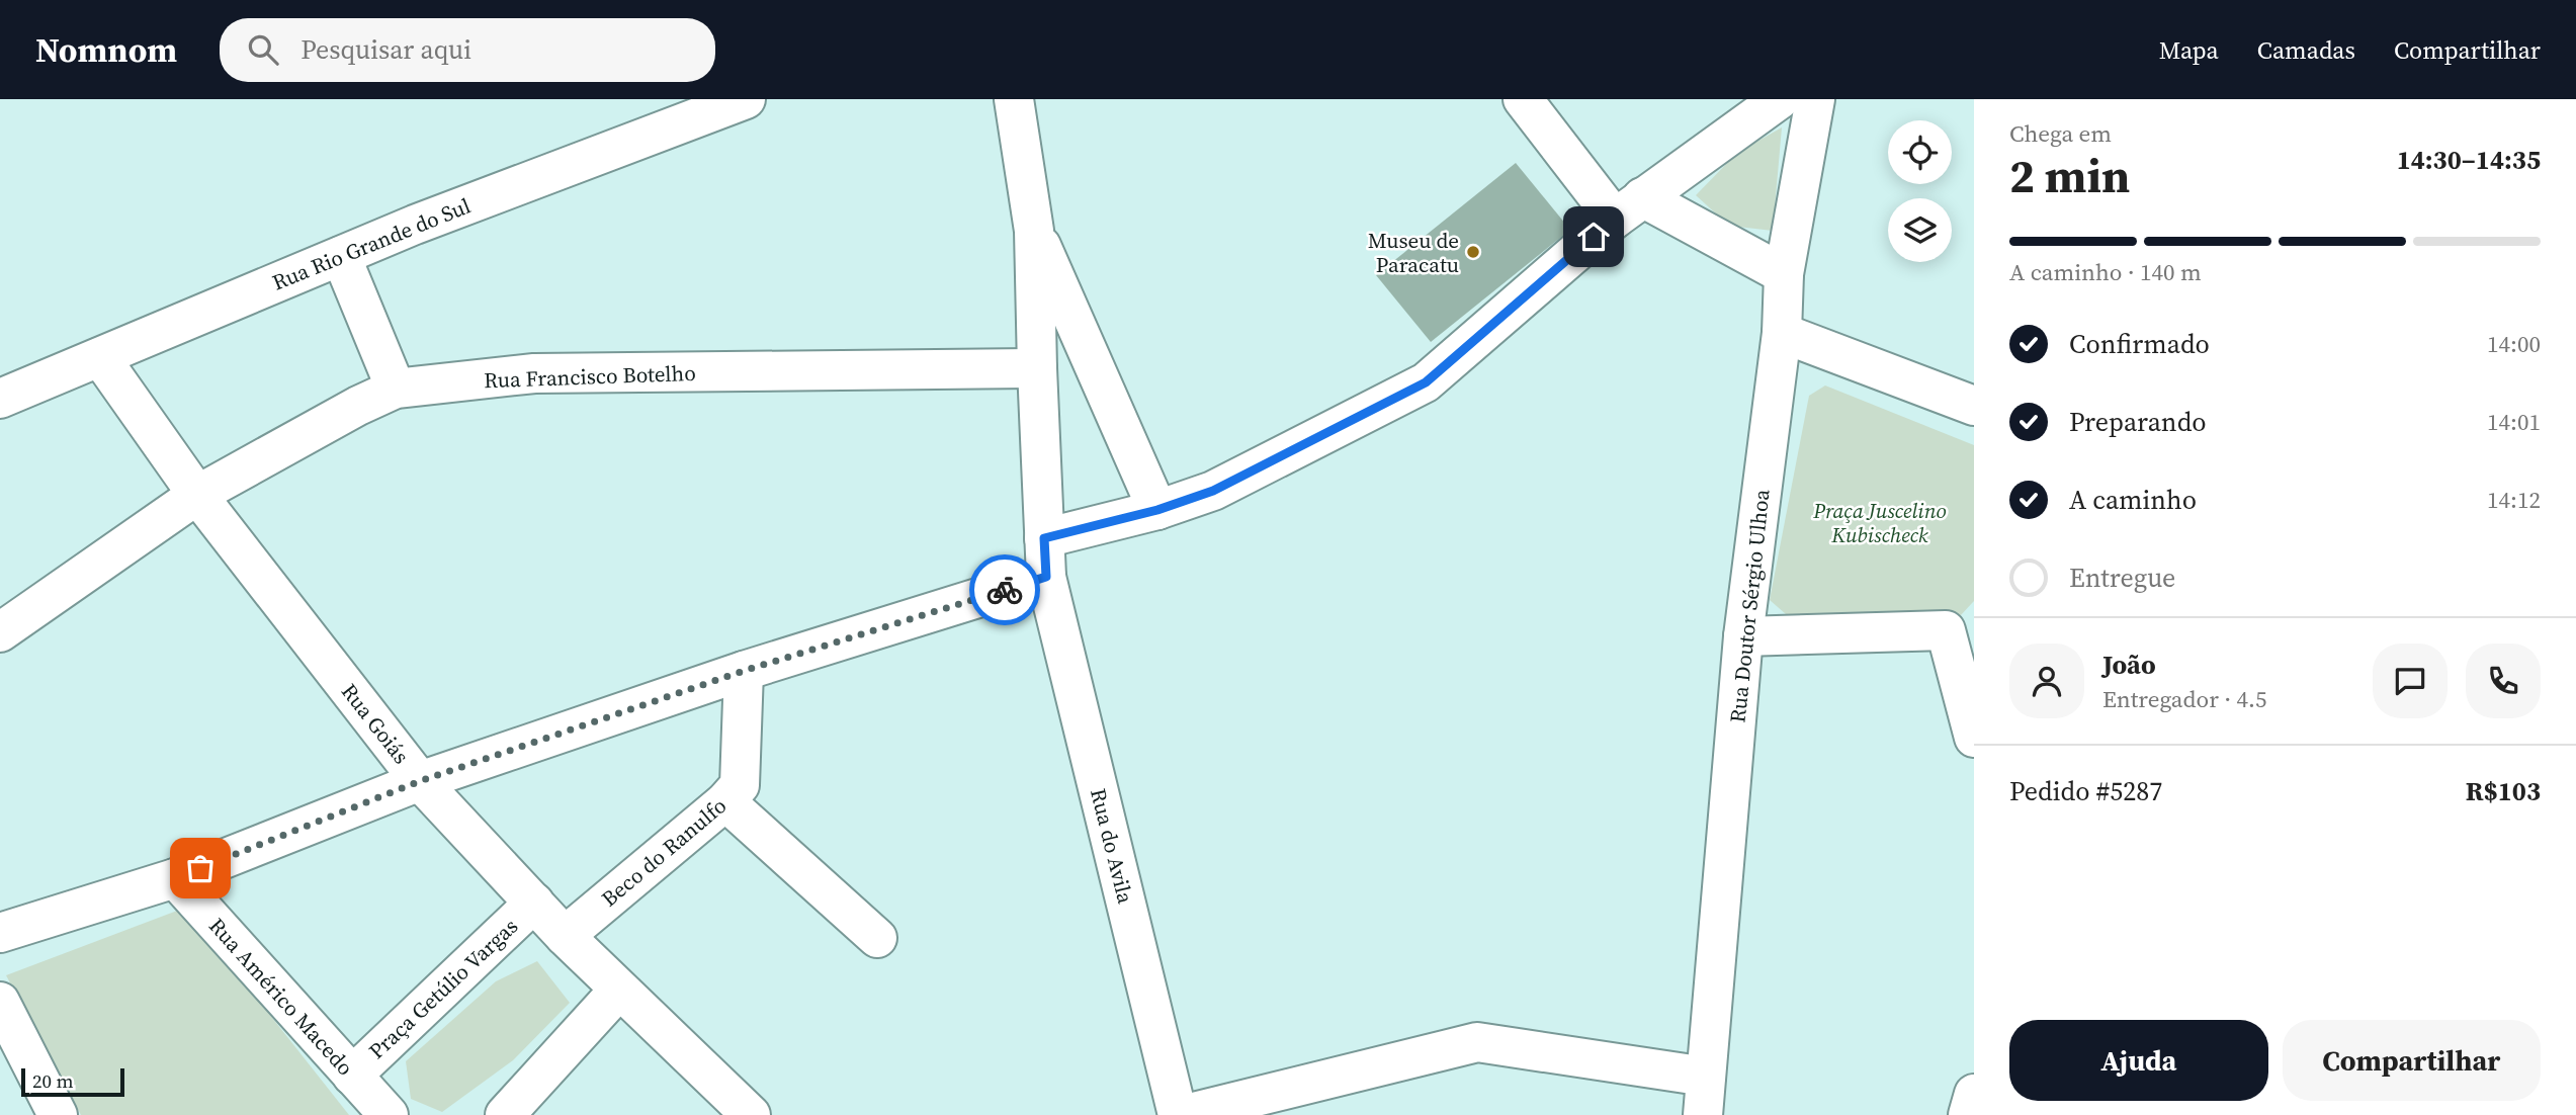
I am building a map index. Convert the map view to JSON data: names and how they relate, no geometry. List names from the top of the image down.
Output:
{
  "streets": {
    "street": [
      "Rua Rio Grande do Sul",
      "Rua Francisco Botelho",
      "Rua Doutor Sérgio Ulhoa",
      "Rua Goiás",
      "Rua do Avila",
      "Beco do Ranulfo",
      "Praça Getúlio Vargas",
      "Rua Américo Macedo"
    ]
  },
  "crossings": [
    ["Rua Rio Grande do Sul", "Rua Goiás"],
    ["Rua Francisco Botelho", "Rua Goiás"],
    ["Rua Francisco Botelho", "Rua do Avila"],
    ["Rua Goiás", "Beco do Ranulfo"],
    ["Rua Goiás", "Praça Getúlio Vargas"],
    ["Praça Getúlio Vargas", "Rua Américo Macedo"]
  ],
  "parks": ["Praça Juscelino Kubischeck"],
  "places": ["Museu de Paracatu"],
  "scale_bar": "20 m",
  "page": {
    "header": "Nomnom",
    "search": "Pesquisar aqui",
    "nav": ["Mapa", "Camadas", "Compartilhar"],
    "heading": ["2 min", "Chega em", "14:30–14:35"],
    "panel": [
      "João",
      "Entregador · 4.5",
      "Pedido #5287",
      "R$103"
    ],
    "bar": "A caminho · 140 m",
    "list": [
      ["Confirmado", "14:00"],
      ["Preparando", "14:01"],
      ["A caminho", "14:12"],
      "Entregue"
    ],
    "buttons": ["Ajuda", "Compartilhar"],
    "scale": "20 m"
  }
}
